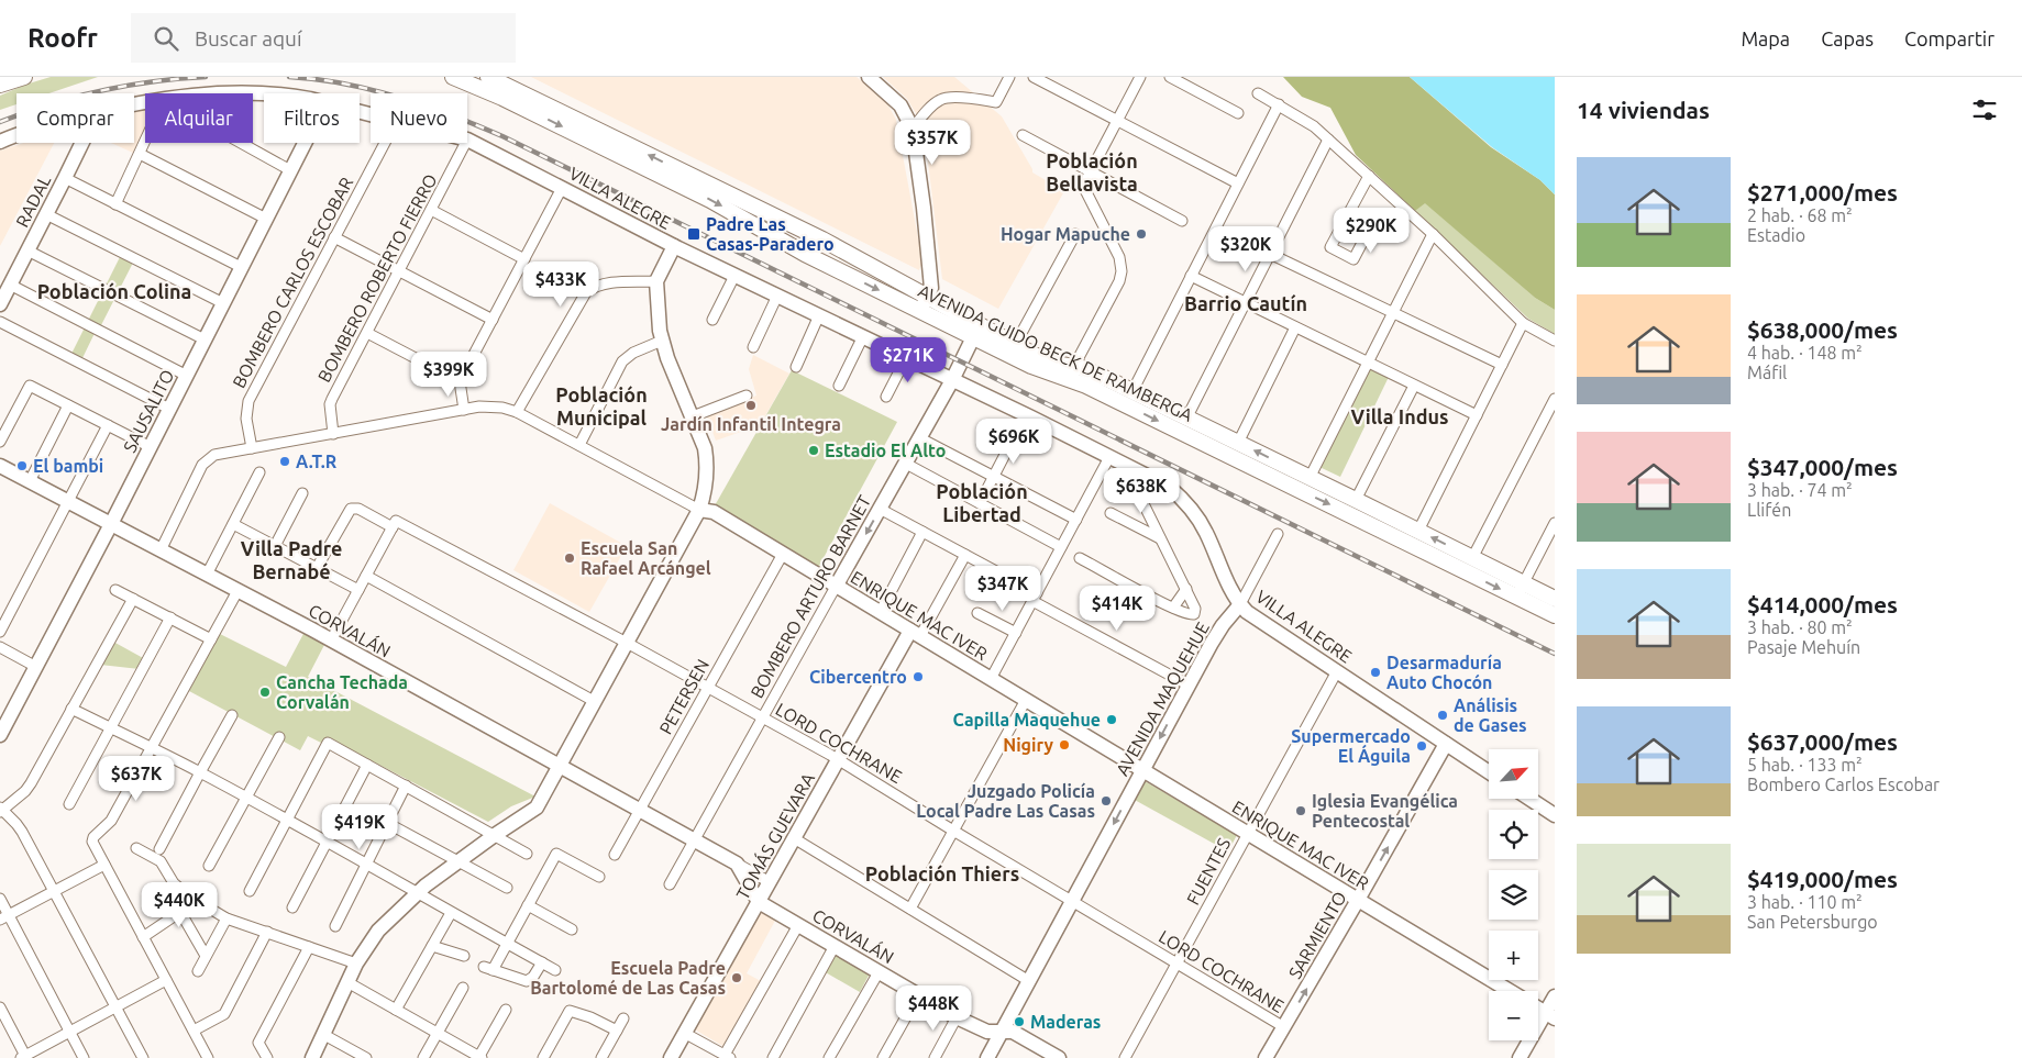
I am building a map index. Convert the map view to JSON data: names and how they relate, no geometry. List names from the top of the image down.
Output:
{
  "streets": {
    "main road": [
      "VILLA ALEGRE",
      "RADAL",
      "AVENIDA GUIDO BECK DE RAMBERGA",
      "SAUSALITO",
      "BOMBERO ARTURO BARNET",
      "ENRIQUE MAC IVER",
      "CORVALÁN",
      "AVENIDA MAQUEHUE",
      "TOMÁS GUEVARA",
      "SARMIENTO"
    ],
    "street": [
      "BOMBERO ROBERTO FIERRO",
      "BOMBERO CARLOS ESCOBAR",
      "PETERSEN",
      "LORD COCHRANE",
      "FUENTES"
    ]
  },
  "crossings": [
    ["VILLA ALEGRE", "BOMBERO ARTURO BARNET"],
    ["VILLA ALEGRE", "AVENIDA MAQUEHUE"],
    ["VILLA ALEGRE", "FUENTES"],
    ["VILLA ALEGRE", "SARMIENTO"],
    ["BOMBERO ROBERTO FIERRO", "ENRIQUE MAC IVER"],
    ["BOMBERO CARLOS ESCOBAR", "ENRIQUE MAC IVER"],
    ["AVENIDA GUIDO BECK DE RAMBERGA", "BOMBERO ARTURO BARNET"],
    ["SAUSALITO", "CORVALÁN"],
    ["BOMBERO ARTURO BARNET", "ENRIQUE MAC IVER"],
    ["BOMBERO ARTURO BARNET", "CORVALÁN"],
    ["BOMBERO ARTURO BARNET", "LORD COCHRANE"],
    ["ENRIQUE MAC IVER", "PETERSEN"],
    ["ENRIQUE MAC IVER", "AVENIDA MAQUEHUE"],
    ["ENRIQUE MAC IVER", "TOMÁS GUEVARA"],
    ["ENRIQUE MAC IVER", "FUENTES"],
    ["ENRIQUE MAC IVER", "SARMIENTO"],
    ["CORVALÁN", "PETERSEN"],
    ["CORVALÁN", "AVENIDA MAQUEHUE"],
    ["CORVALÁN", "TOMÁS GUEVARA"],
    ["PETERSEN", "LORD COCHRANE"],
    ["AVENIDA MAQUEHUE", "LORD COCHRANE"],
    ["LORD COCHRANE", "TOMÁS GUEVARA"],
    ["LORD COCHRANE", "FUENTES"],
    ["LORD COCHRANE", "SARMIENTO"]
  ],
  "one_way": ["AVENIDA MAQUEHUE", "SARMIENTO"],
  "districts": [
    "Población Bellavista",
    "Población Colina",
    "Barrio Cautín",
    "Población Municipal",
    "Villa Indus",
    "Población Libertad",
    "Villa Padre Bernabé",
    "Población Thiers"
  ],
  "places": {
    "transit": ["Padre Las Casas-Paradero"],
    "other": [
      "Hogar Mapuche",
      "Jardín Infantil Integra",
      "Estadio El Alto",
      "A.T.R",
      "El bambi",
      "Escuela San Rafael Arcángel",
      "Desarmaduría Auto Chocón",
      "Cibercentro",
      "Cancha Techada Corvalán",
      "Análisis de Gases",
      "Capilla Maquehue",
      "Nigiry",
      "Supermercado El Águila",
      "Juzgado Policía Local Padre Las Casas",
      "Iglesia Evangélica Pentecostal",
      "Escuela Padre Bartolomé de Las Casas",
      "Maderas"
    ]
  },
  "north": "top right",
  "page": {
    "header": "Roofr",
    "search": "Buscar aquí",
    "nav": ["Mapa", "Capas", "Compartir"],
    "heading": "14 viviendas",
    "chip": [
      "Comprar",
      "Alquilar",
      "Filtros",
      "Nuevo"
    ],
    "price": [
      "$357K",
      "$290K",
      "$320K",
      "$433K",
      "$271K",
      "$399K",
      "$696K",
      "$638K",
      "$347K",
      "$414K",
      "$637K",
      "$419K",
      "$440K",
      "$448K"
    ],
    "list": [
      {
        "name": "$271,000/mes",
        "note": "2 hab. · 68 m² · Estadio"
      },
      {
        "name": "$638,000/mes",
        "note": "4 hab. · 148 m² · Máfil"
      },
      {
        "name": "$347,000/mes",
        "note": "3 hab. · 74 m² · Llifén"
      },
      {
        "name": "$414,000/mes",
        "note": "3 hab. · 80 m² · Pasaje Mehuín"
      },
      {
        "name": "$637,000/mes",
        "note": "5 hab. · 133 m² · Bombero Carlos Escobar"
      },
      {
        "name": "$419,000/mes",
        "note": "3 hab. · 110 m² · San Petersburgo"
      }
    ],
    "map_buttons": ["+", "−"]
  }
}
